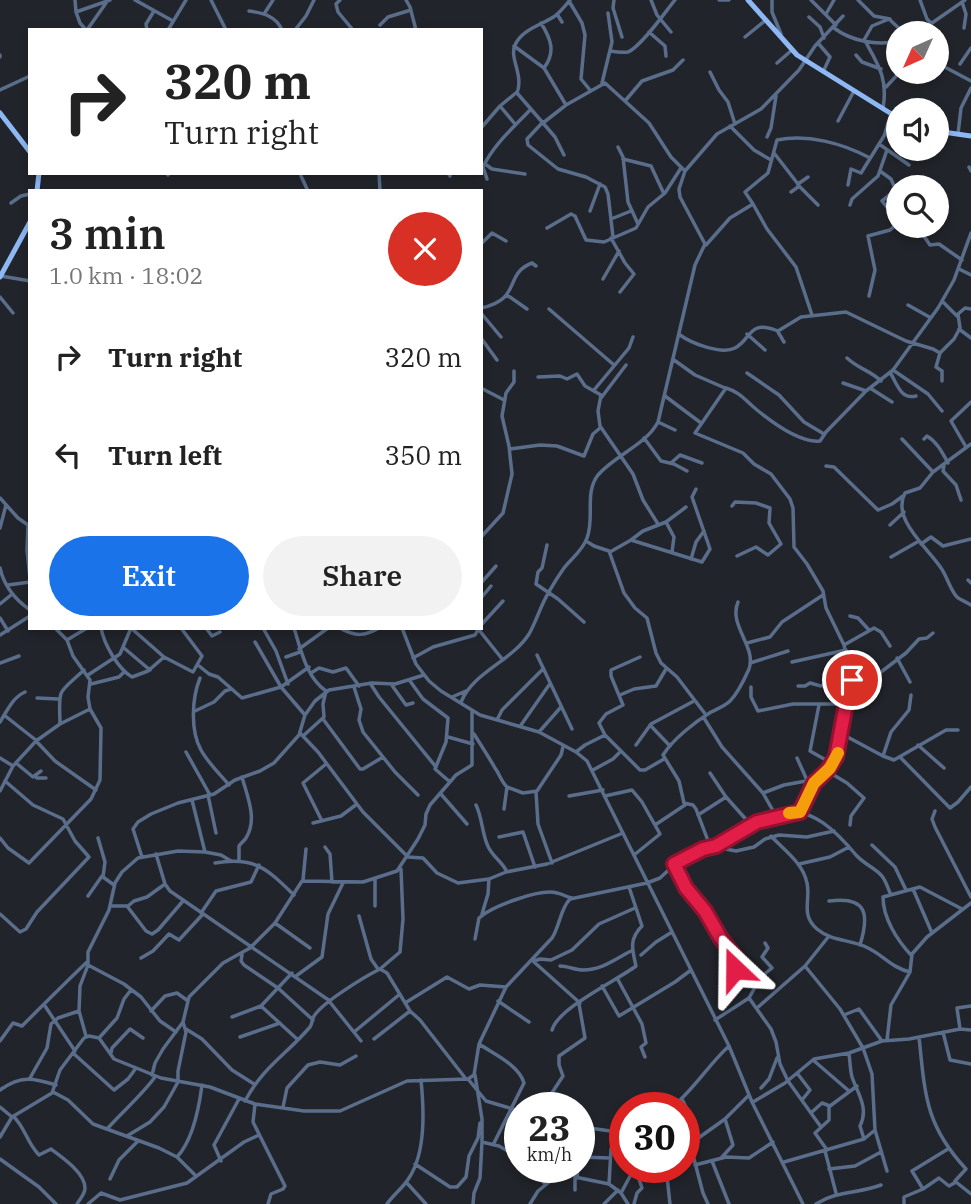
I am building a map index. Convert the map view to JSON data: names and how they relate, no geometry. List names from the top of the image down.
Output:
{
  "north": "bottom left",
  "page": {
    "turn": ["320 m", "Turn right"],
    "heading": ["3 min", "1.0 km · 18:02"],
    "list": [
      {
        "name": "Turn right",
        "value": "320 m"
      },
      {
        "name": "Turn left",
        "value": "350 m"
      }
    ],
    "buttons": ["Exit", "Share"],
    "speed": "23 km/h",
    "limit": "30"
  }
}
